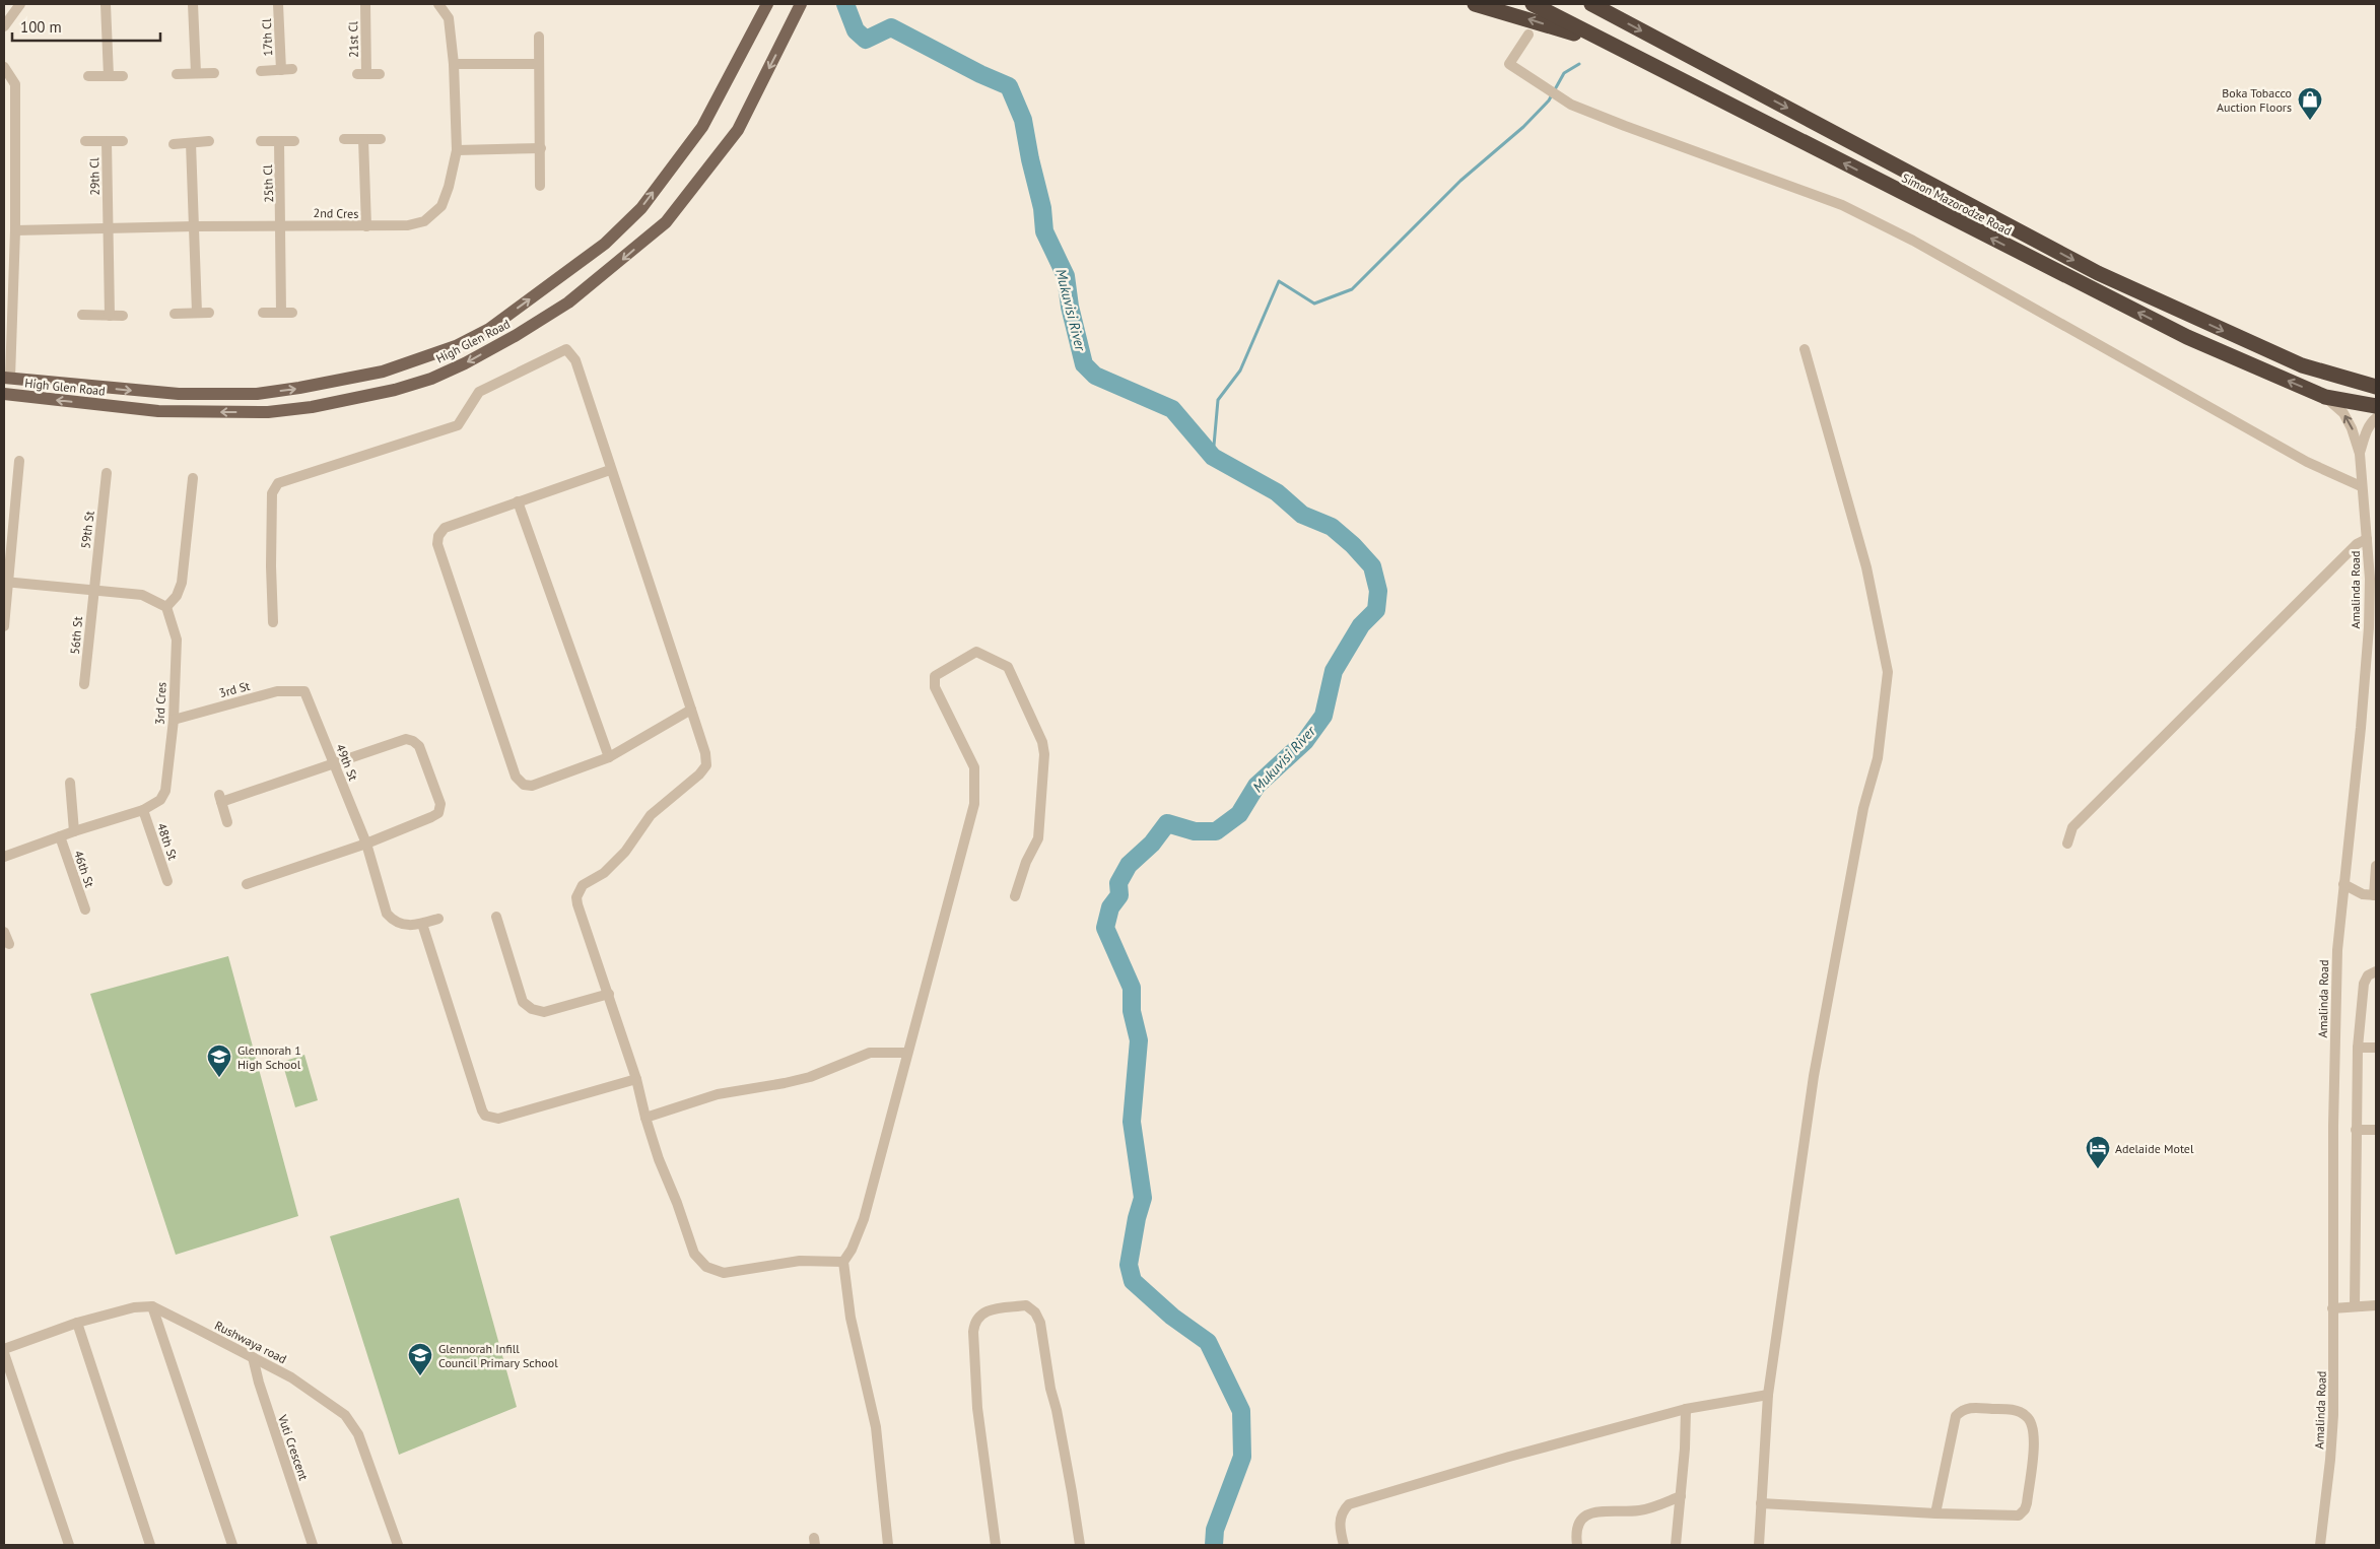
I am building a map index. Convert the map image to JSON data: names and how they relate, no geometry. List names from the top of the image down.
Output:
{
  "streets": {
    "highway": ["Simon Mazorodze Road"],
    "main road": ["High Glen Road"],
    "street": [
      "17th Cl",
      "21st Cl",
      "29th Cl",
      "25th Cl",
      "2nd Cres",
      "59th St",
      "Amalinda Road",
      "56th St",
      "3rd St",
      "3rd Cres",
      "49th St",
      "48th St",
      "46th St",
      "Rushwaya road",
      "Vuti Crescent"
    ]
  },
  "crossings": [
    ["29th Cl", "2nd Cres"],
    ["25th Cl", "2nd Cres"],
    ["Simon Mazorodze Road", "Amalinda Road"],
    ["59th St", "56th St"],
    ["3rd St", "3rd Cres"],
    ["3rd St", "49th St"],
    ["3rd Cres", "48th St"],
    ["3rd Cres", "46th St"],
    ["Rushwaya road", "Vuti Crescent"]
  ],
  "water": ["Mukuvisi River"],
  "places": {
    "shop": ["Boka Tobacco Auction Floors"],
    "school or university": ["Glennorah 1 High School", "Glennorah Infill Council Primary School"],
    "hotel": ["Adelaide Motel"]
  },
  "scale_bar": "100 m"
}
